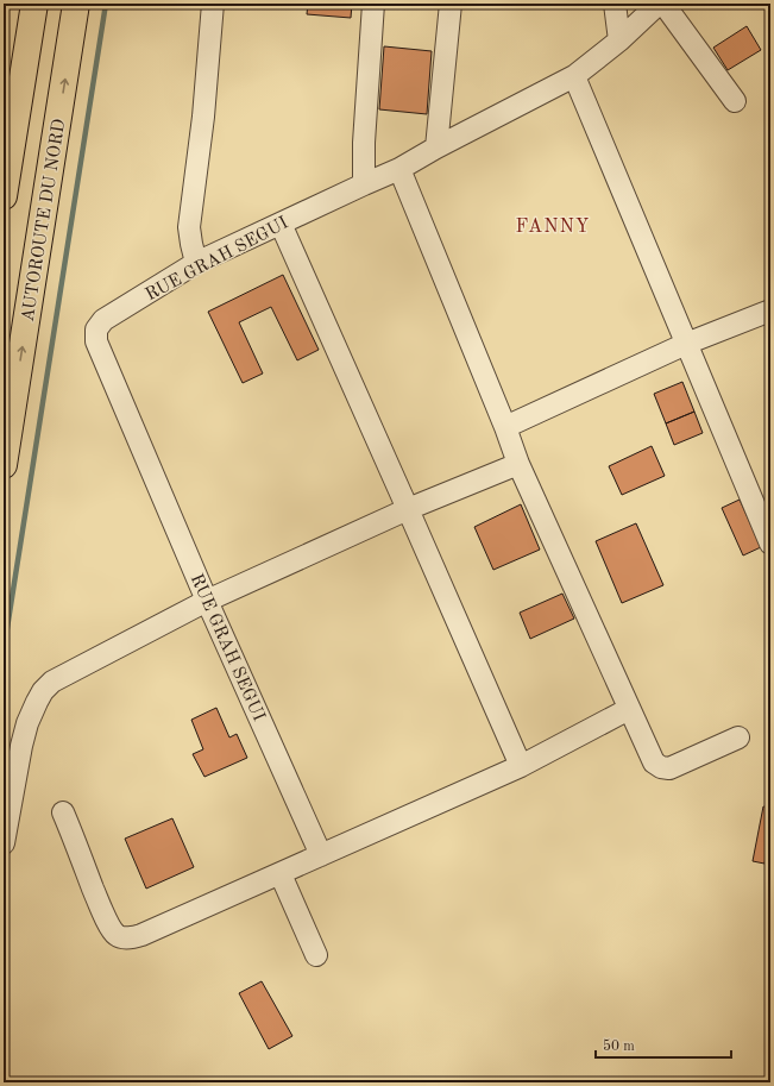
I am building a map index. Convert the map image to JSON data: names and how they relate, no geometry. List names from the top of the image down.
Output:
{
  "streets": {
    "highway": ["AUTOROUTE DU NORD"],
    "street": ["RUE GRAH SEGUI"]
  },
  "districts": ["FANNY"],
  "scale_bar": "50 m"
}
